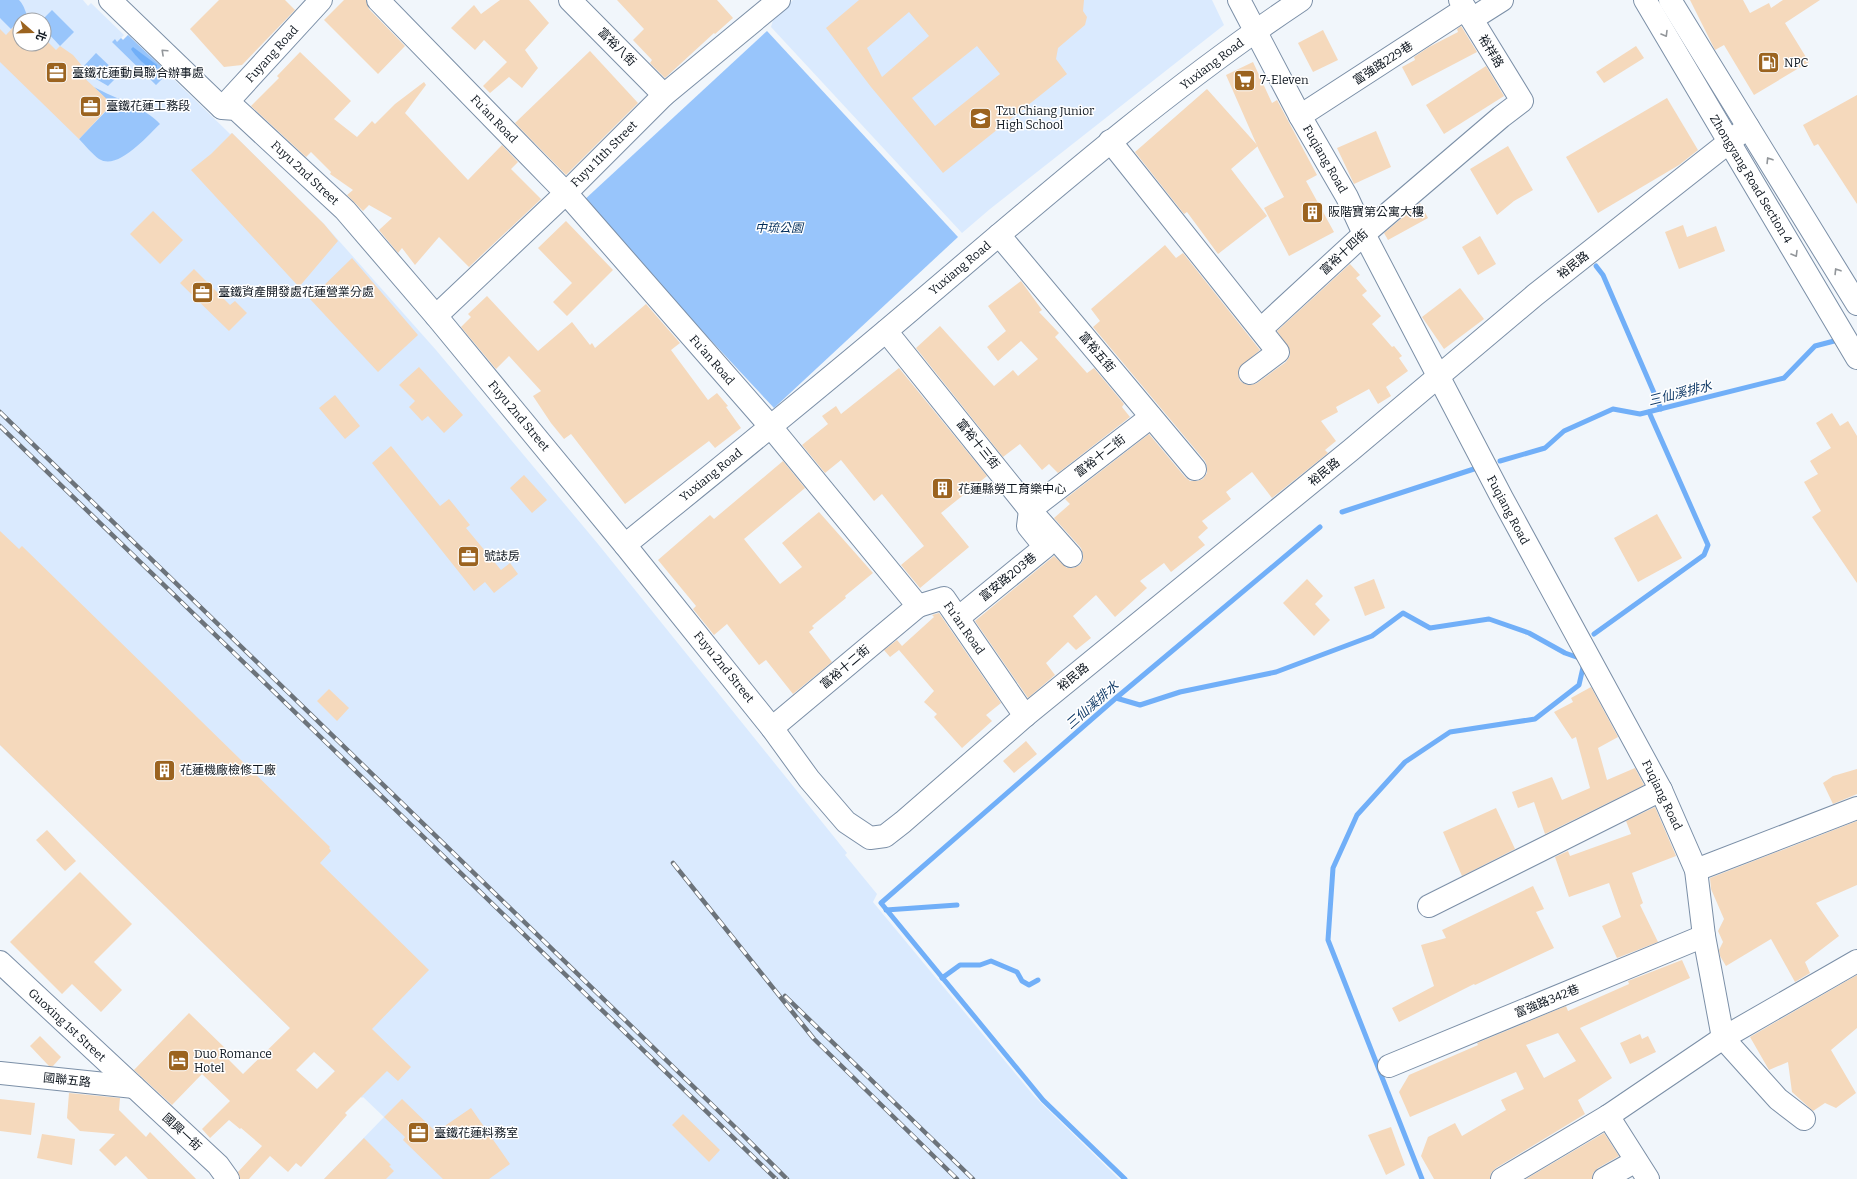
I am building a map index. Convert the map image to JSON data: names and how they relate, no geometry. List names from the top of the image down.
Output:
{
  "streets": {
    "street": [
      "富裕八街",
      "裕祥路",
      "Fuyang Road",
      "富強路229巷",
      "Yuxiang Road",
      "Fu’an Road",
      "Fuyu 11th Street",
      "Fuqiang Road",
      "Fuyu 2nd Street",
      "Zhongyang Road Section 4",
      "富裕十四街",
      "裕民路",
      "富裕五街",
      "富裕十三街",
      "富裕十二街",
      "富安路203巷",
      "富強路342巷",
      "Guoxing 1st Street",
      "國聯五路",
      "國興一街"
    ]
  },
  "crossings": [
    ["富裕八街", "Fuyu 11th Street"],
    ["裕祥路", "富強路229巷"],
    ["裕祥路", "富裕十四街"],
    ["Fuyang Road", "Fuyu 2nd Street"],
    ["富強路229巷", "Fuqiang Road"],
    ["Yuxiang Road", "Fu’an Road"],
    ["Yuxiang Road", "Fuqiang Road"],
    ["Yuxiang Road", "Fuyu 2nd Street"],
    ["Yuxiang Road", "富裕五街"],
    ["Yuxiang Road", "富裕十三街"],
    ["Fu’an Road", "Fuyu 11th Street"],
    ["Fu’an Road", "裕民路"],
    ["Fu’an Road", "富裕十二街"],
    ["Fu’an Road", "富安路203巷"],
    ["Fuyu 11th Street", "Fuyu 2nd Street"],
    ["Fuqiang Road", "富裕十四街"],
    ["Fuqiang Road", "裕民路"],
    ["Fuqiang Road", "富強路342巷"],
    ["Fuyu 2nd Street", "裕民路"],
    ["Fuyu 2nd Street", "富裕十二街"],
    ["Zhongyang Road Section 4", "裕民路"],
    ["富裕五街", "富裕十二街"],
    ["富裕十三街", "富裕十二街"],
    ["富裕十三街", "富安路203巷"],
    ["富裕十二街", "富安路203巷"],
    ["Guoxing 1st Street", "國聯五路"],
    ["Guoxing 1st Street", "國興一街"],
    ["國聯五路", "國興一街"]
  ],
  "water": ["三仙溪排水"],
  "parks": ["中琉公園"],
  "places": {
    "fuel station": ["NPC"],
    "office": [
      "臺鐵花蓮動員聯合辦事處",
      "臺鐵花蓮工務段",
      "臺鐵資產開發處花蓮營業分處",
      "號誌房",
      "臺鐵花蓮料務室"
    ],
    "supermarket": ["7-Eleven"],
    "school or university": ["Tzu Chiang Junior High School"],
    "building": ["阪階寶第公寓大樓", "花蓮縣勞工育樂中心", "花蓮機廠檢修工廠"],
    "hotel": ["Duo Romance Hotel"]
  },
  "north": "right"
}
